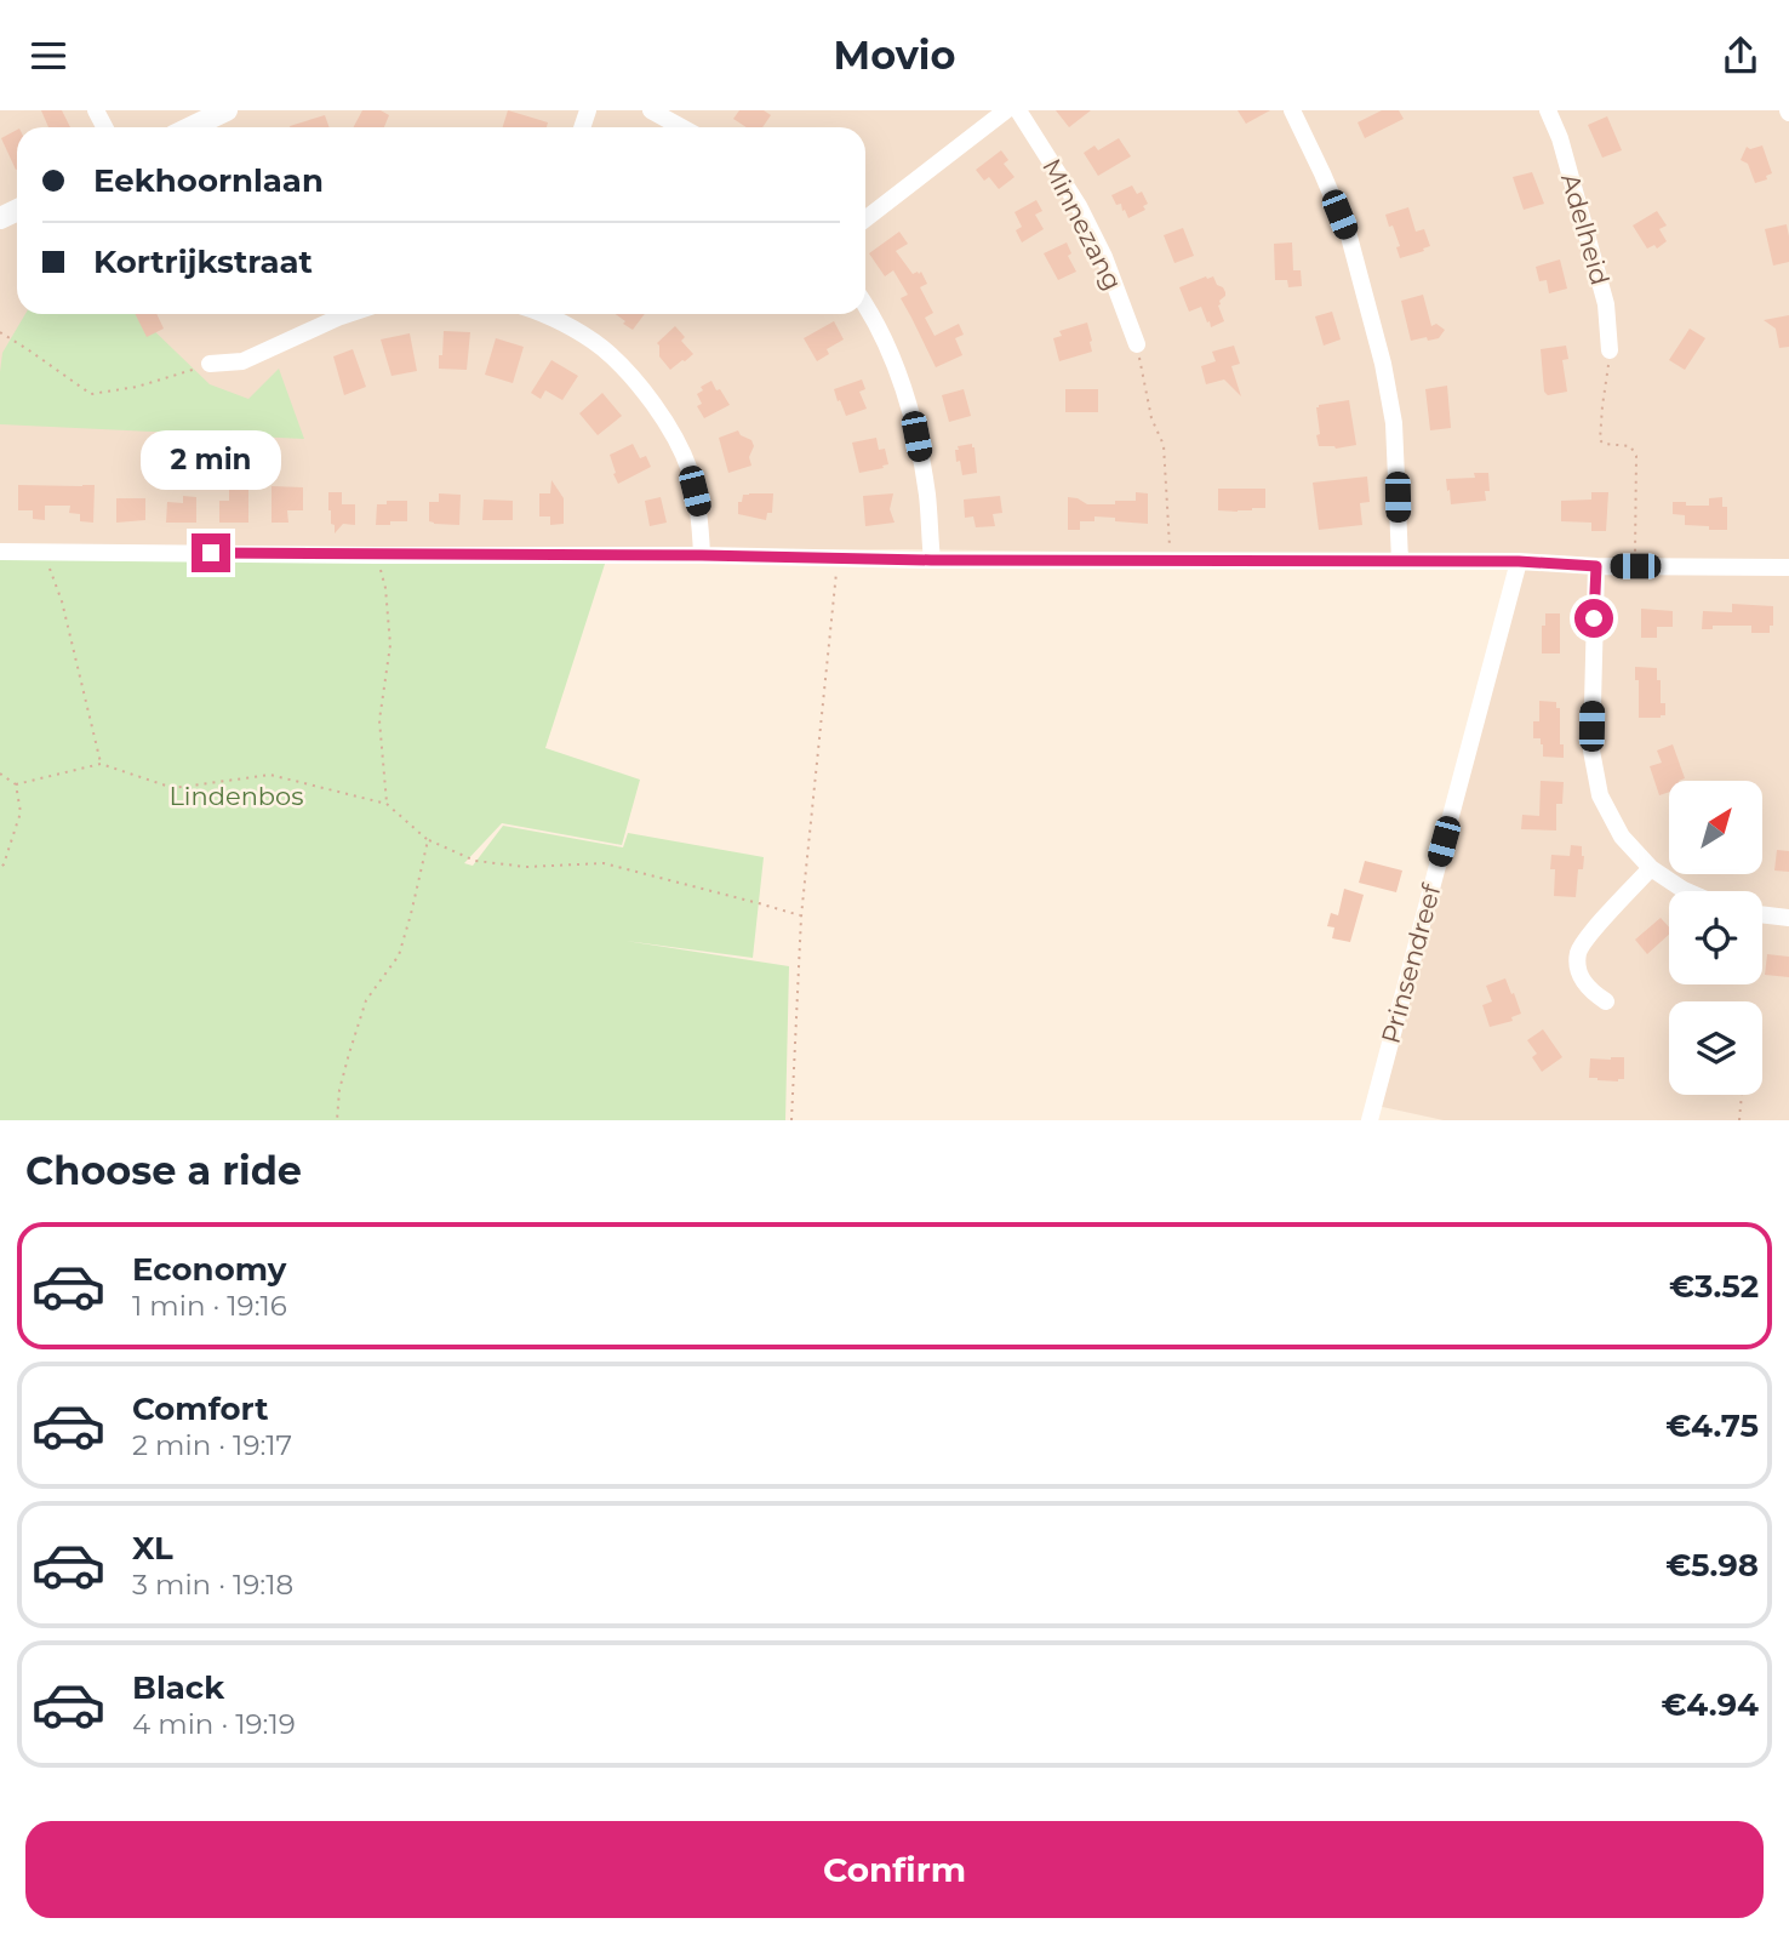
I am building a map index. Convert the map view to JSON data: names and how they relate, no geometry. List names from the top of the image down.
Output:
{
  "streets": {
    "street": ["Minnezang", "Adelheid", "Prinsendreef"]
  },
  "parks": ["Lindenbos"],
  "north": "top right",
  "page": {
    "header": "Movio",
    "banner": ["Eekhoornlaan", "Kortrijkstraat"],
    "bubble": "2 min",
    "heading": "Choose a ride",
    "list": [
      {
        "name": "Economy",
        "note": "1 min · 19:16",
        "value": "€3.52"
      },
      {
        "name": "Comfort",
        "note": "2 min · 19:17",
        "value": "€4.75"
      },
      {
        "name": "XL",
        "note": "3 min · 19:18",
        "value": "€5.98"
      },
      {
        "name": "Black",
        "note": "4 min · 19:19",
        "value": "€4.94"
      }
    ],
    "buttons": "Confirm"
  }
}
